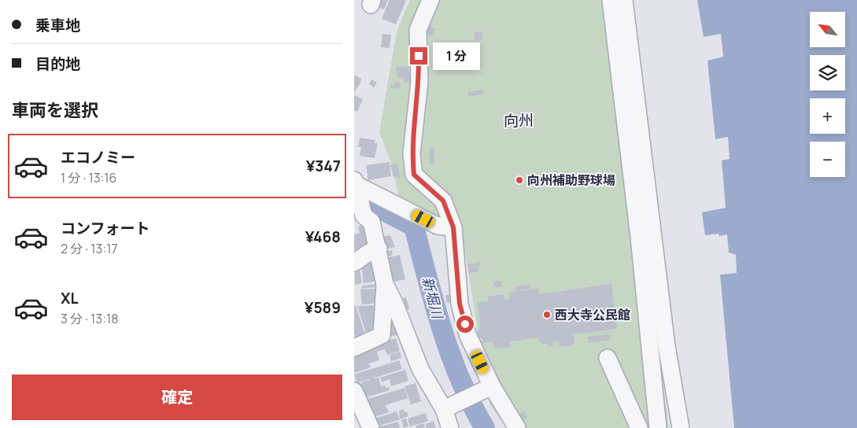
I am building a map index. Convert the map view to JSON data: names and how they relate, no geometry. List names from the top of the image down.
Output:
{
  "districts": ["向州"],
  "water": ["新堀川"],
  "places": ["向州補助野球場", "西大寺公民館"],
  "north": "top left",
  "page": {
    "banner": ["乗車地", "目的地"],
    "map_buttons": ["+", "−"],
    "bubble": "1 分",
    "heading": "車両を選択",
    "list": [
      {
        "name": "エコノミー",
        "note": "1 分 · 13:16",
        "value": "¥347"
      },
      {
        "name": "コンフォート",
        "note": "2 分 · 13:17",
        "value": "¥468"
      },
      {
        "name": "XL",
        "note": "3 分 · 13:18",
        "value": "¥589"
      }
    ],
    "buttons": "確定"
  }
}
